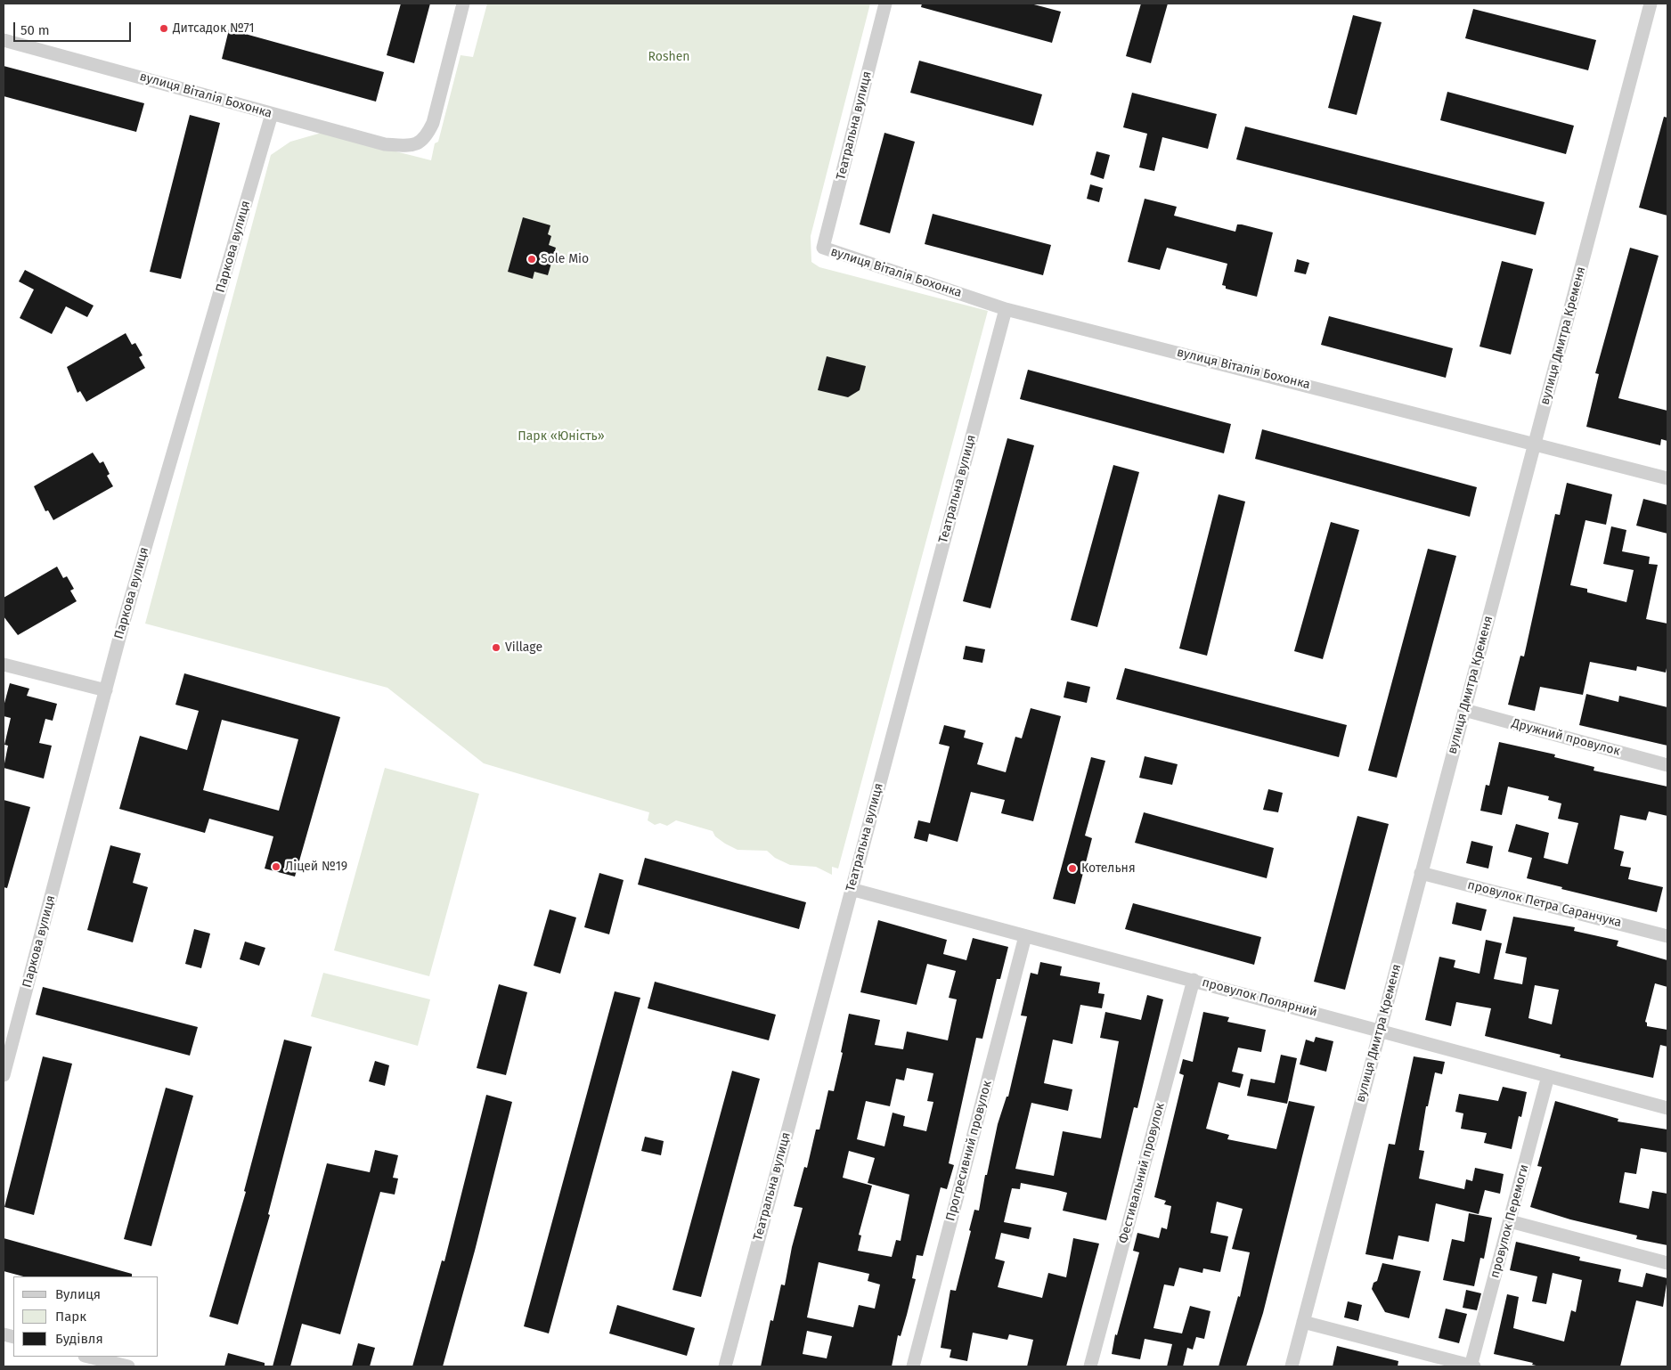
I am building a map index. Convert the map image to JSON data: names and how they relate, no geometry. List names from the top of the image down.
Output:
{
  "streets": {
    "street": [
      "вулиця Віталія Бохонка",
      "Театральна вулиця",
      "Паркова вулиця",
      "вулиця Дмитра Кременя",
      "Дружний провулок",
      "провулок Петра Саранчука",
      "провулок Полярний",
      "Прогресивний провулок",
      "Фестивальний провулок",
      "провулок Перемоги"
    ]
  },
  "crossings": [
    ["вулиця Віталія Бохонка", "Театральна вулиця"],
    ["вулиця Віталія Бохонка", "Паркова вулиця"],
    ["вулиця Віталія Бохонка", "вулиця Дмитра Кременя"],
    ["Театральна вулиця", "провулок Полярний"],
    ["вулиця Дмитра Кременя", "Дружний провулок"],
    ["вулиця Дмитра Кременя", "провулок Петра Саранчука"],
    ["вулиця Дмитра Кременя", "провулок Полярний"],
    ["провулок Полярний", "Прогресивний провулок"],
    ["провулок Полярний", "Фестивальний провулок"],
    ["провулок Полярний", "провулок Перемоги"]
  ],
  "parks": ["Roshen", "Парк «Юність»"],
  "places": [
    "Дитсадок №71",
    "Sole Mio",
    "Village",
    "Ліцей №19",
    "Котельня"
  ],
  "legend": ["Вулиця", "Парк", "Будівля"],
  "scale_bar": "50 m"
}
